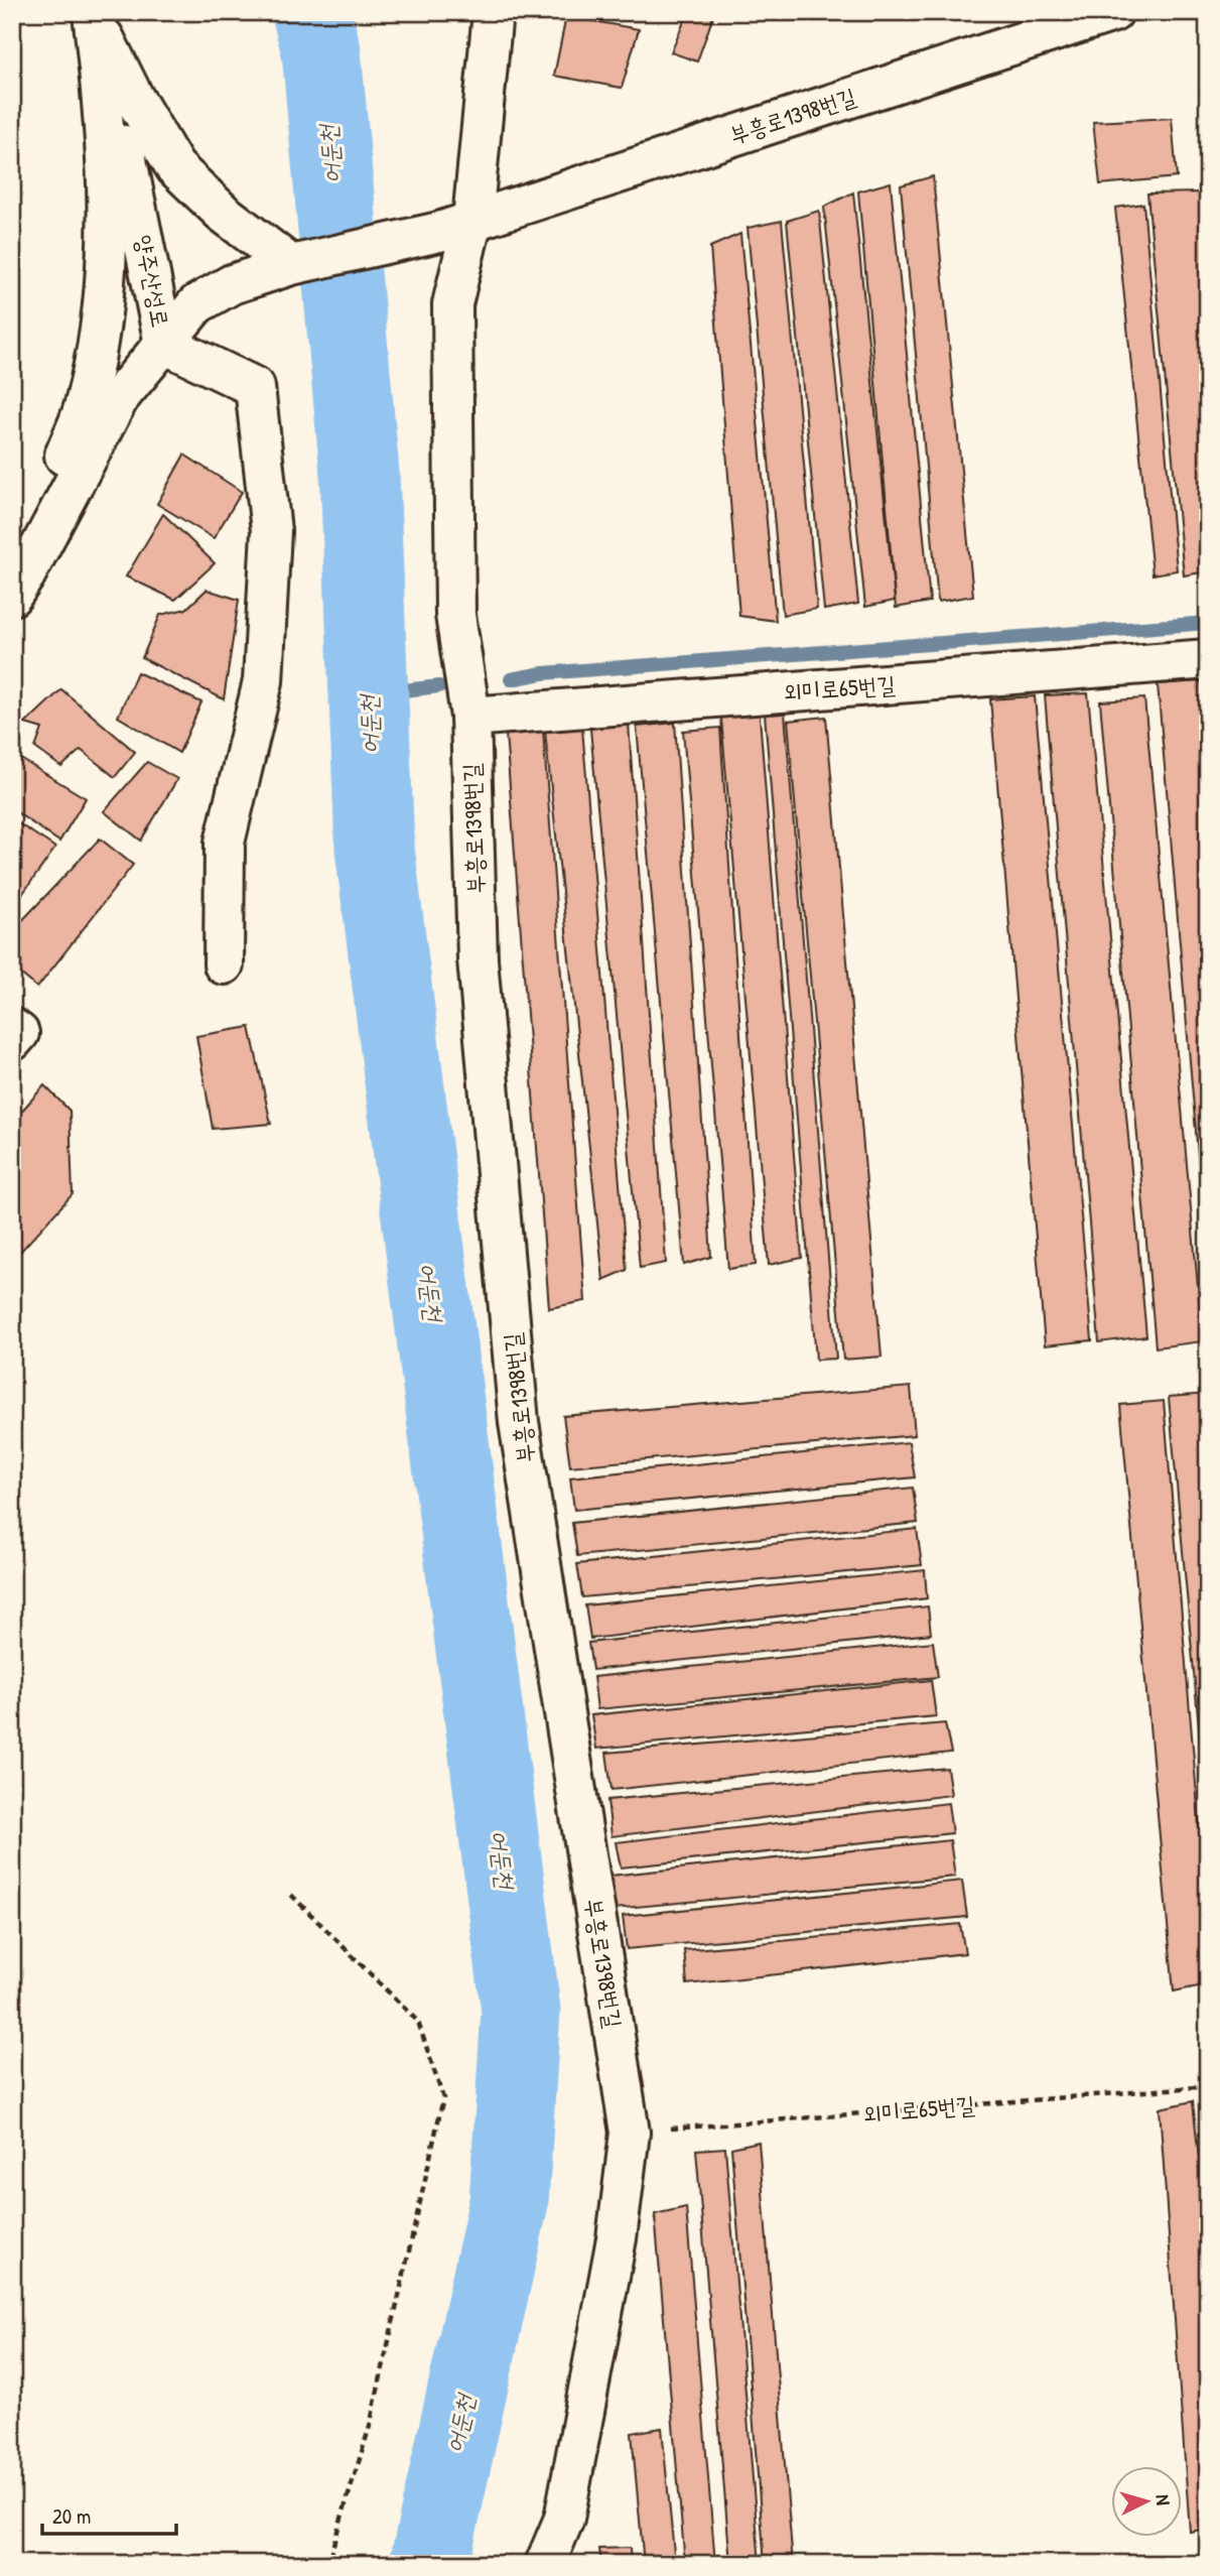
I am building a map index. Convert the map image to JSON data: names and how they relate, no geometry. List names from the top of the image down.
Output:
{
  "streets": {
    "street": ["부흥로1398번길", "양주산성로", "외미로65번길"]
  },
  "crossings": [
    ["부흥로1398번길", "양주산성로"],
    ["부흥로1398번길", "외미로65번길"]
  ],
  "water": ["어둔천"],
  "scale_bar": "20 m",
  "north": "right"
}
